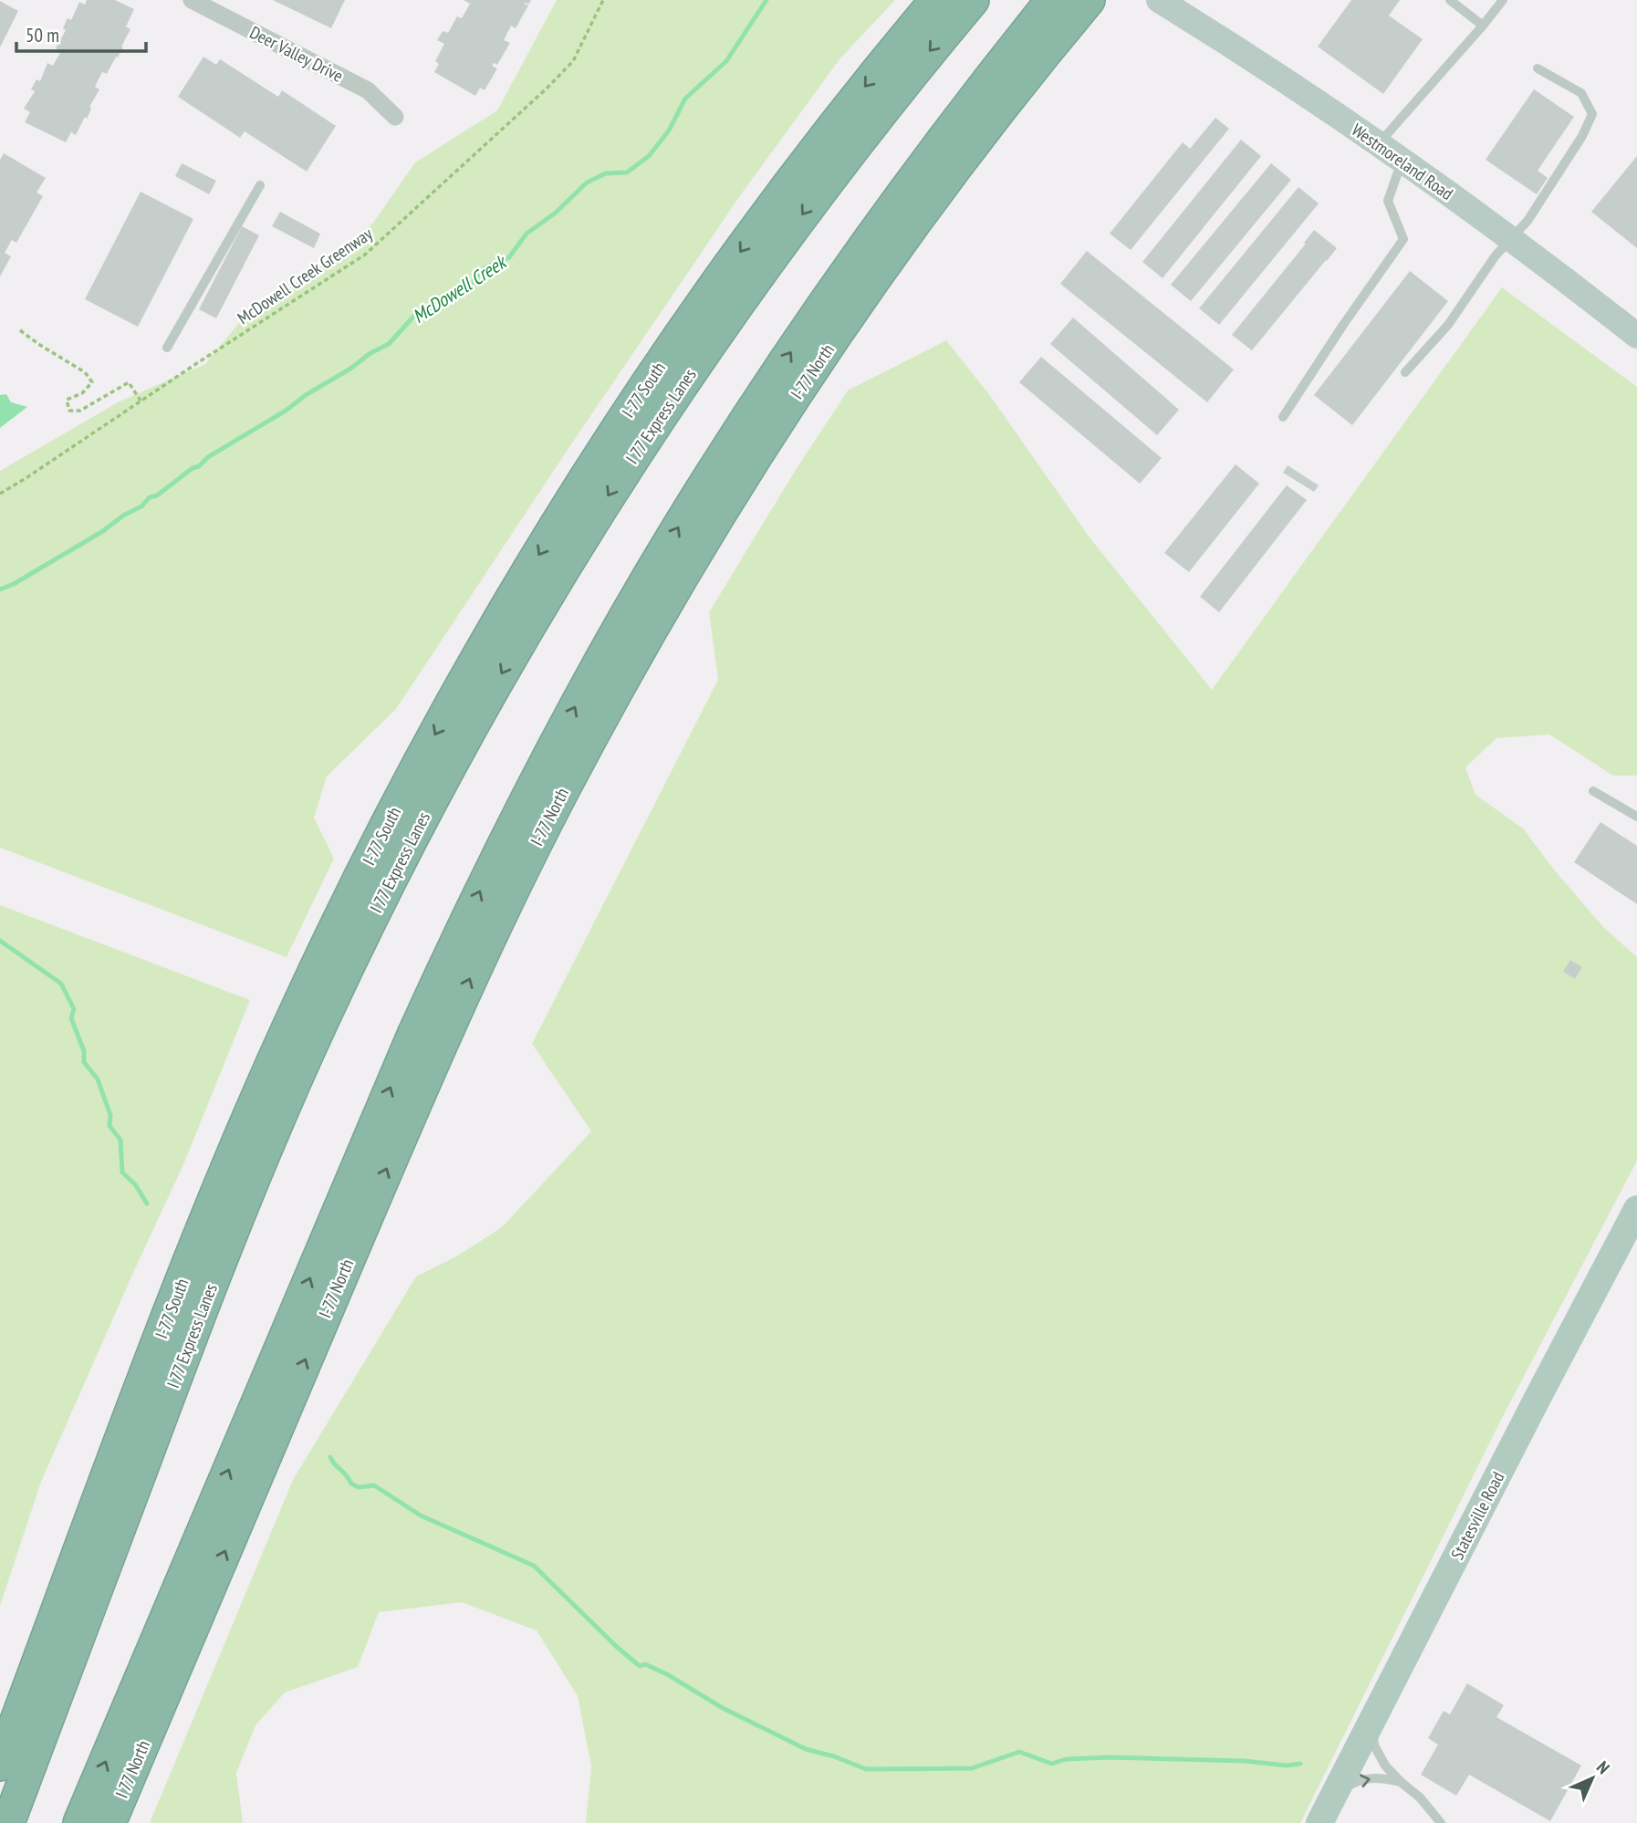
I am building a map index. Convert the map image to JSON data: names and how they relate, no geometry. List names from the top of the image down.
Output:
{
  "streets": {
    "highway": [
      "I-77 North",
      "I-77 South",
      "I 77 Express Lanes",
      "I 77 North"
    ],
    "main road": ["Statesville Road"],
    "street": ["Deer Valley Drive", "Westmoreland Road"],
    "path": ["McDowell Creek Greenway"]
  },
  "crossings": [
    ["I-77 North", "I 77 North"]
  ],
  "water": ["McDowell Creek"],
  "scale_bar": "50 m",
  "north": "top right"
}
